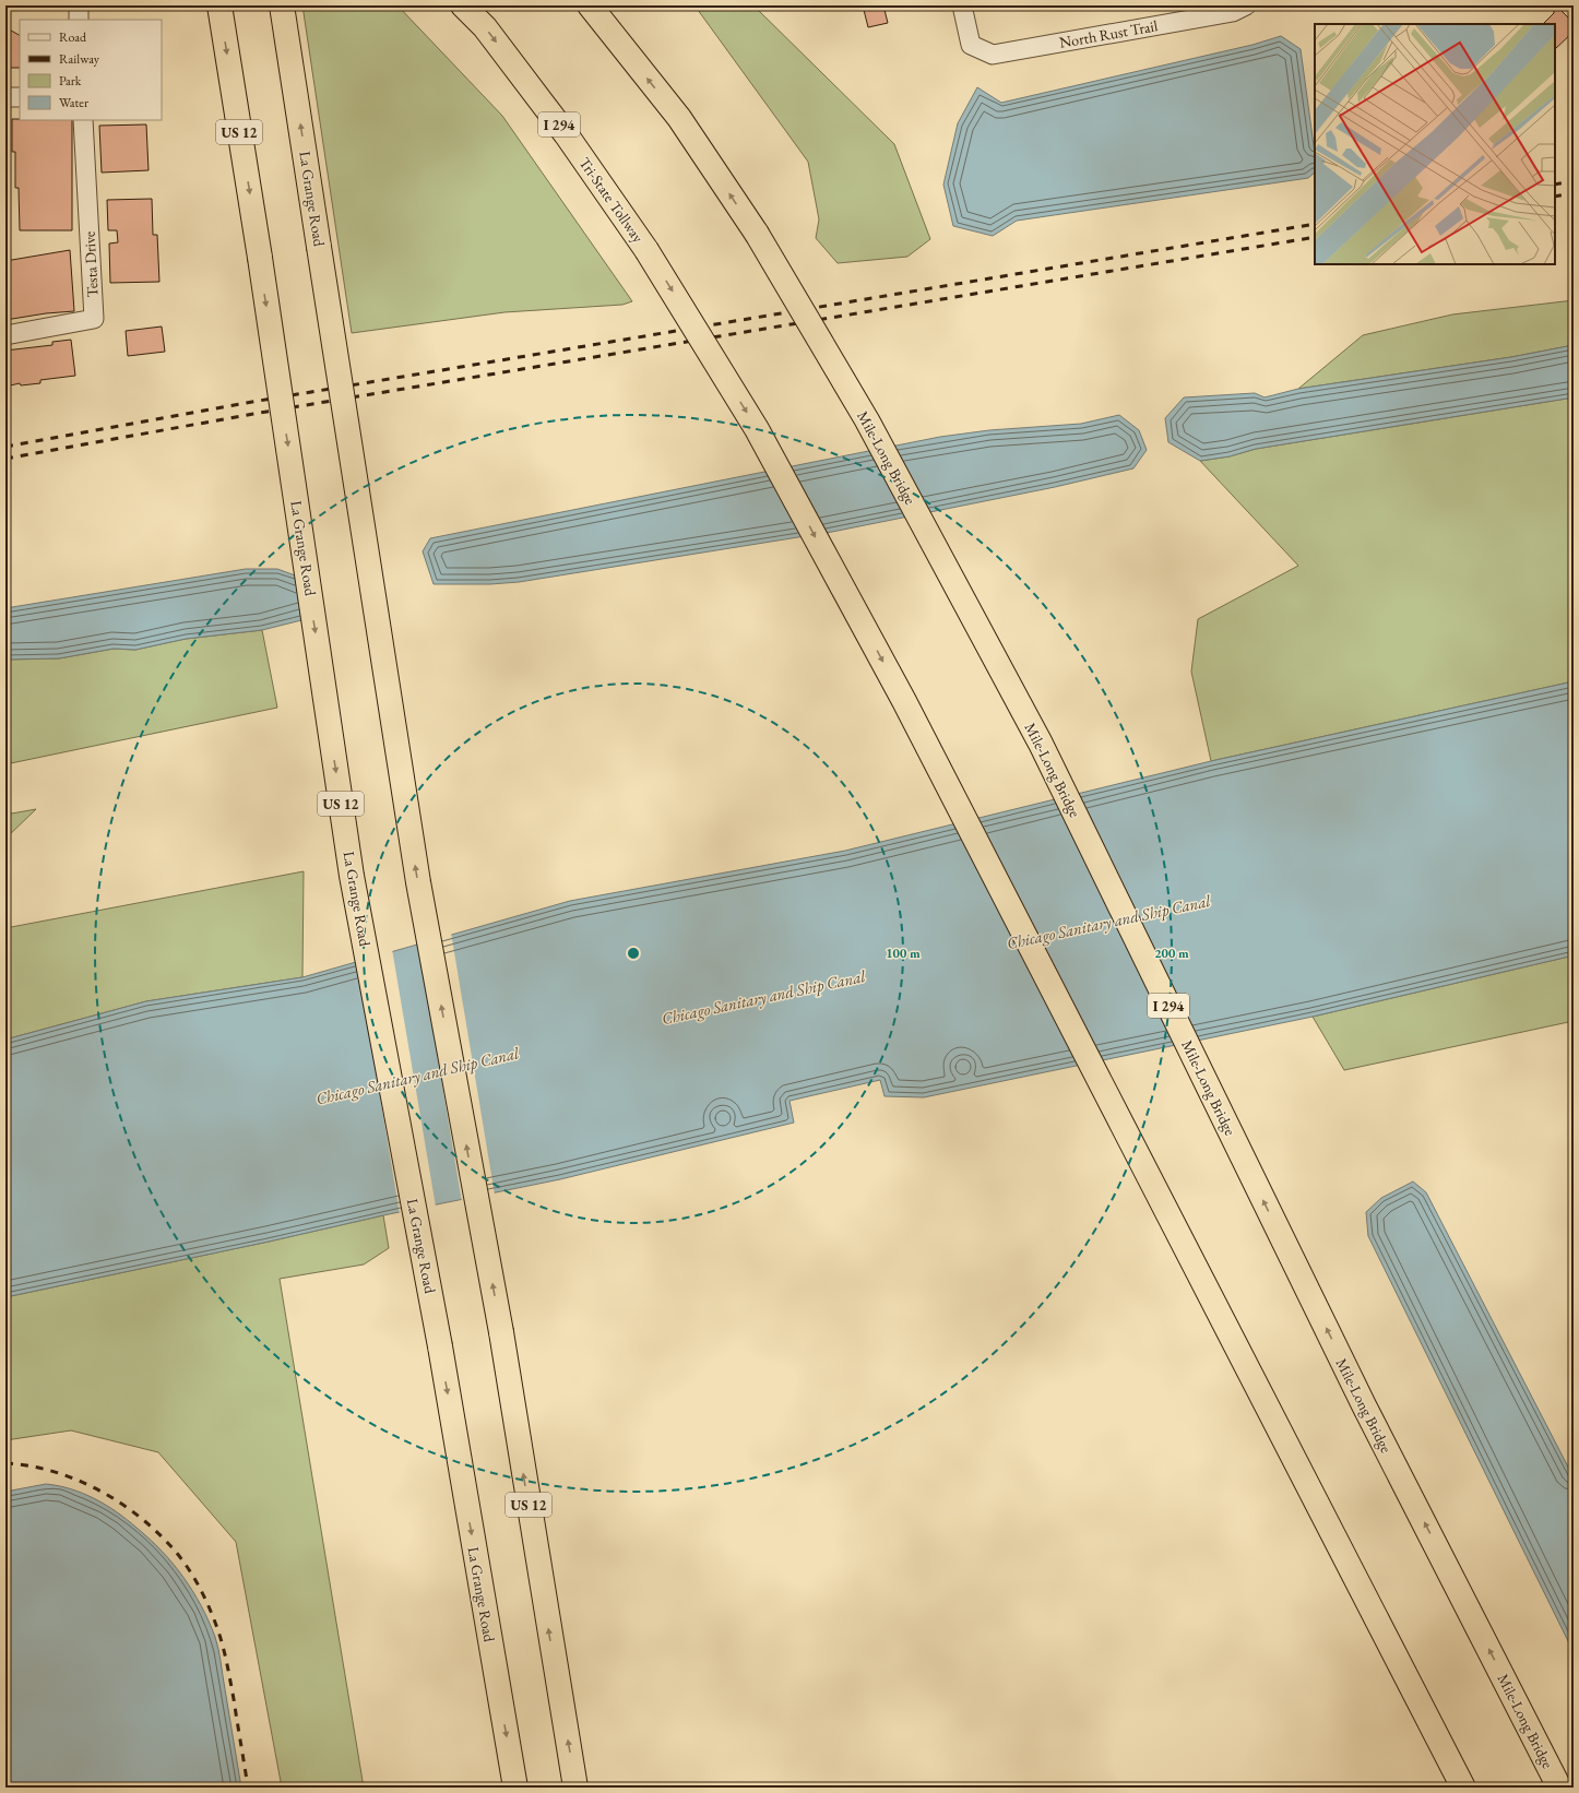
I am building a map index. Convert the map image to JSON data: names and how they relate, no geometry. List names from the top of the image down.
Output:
{
  "streets": {
    "highway": [
      "I 294",
      "US 12",
      "La Grange Road",
      "Tri-State Tollway",
      "Mile-Long Bridge"
    ],
    "street": ["North Rust Trail", "Testa Drive"]
  },
  "one_way": ["Tri-State Tollway", "Mile-Long Bridge"],
  "water": ["Chicago Sanitary and Ship Canal"],
  "legend": [
    "Road",
    "Railway",
    "Park",
    "Water"
  ],
  "rings": ["100 m", "200 m"]
}
